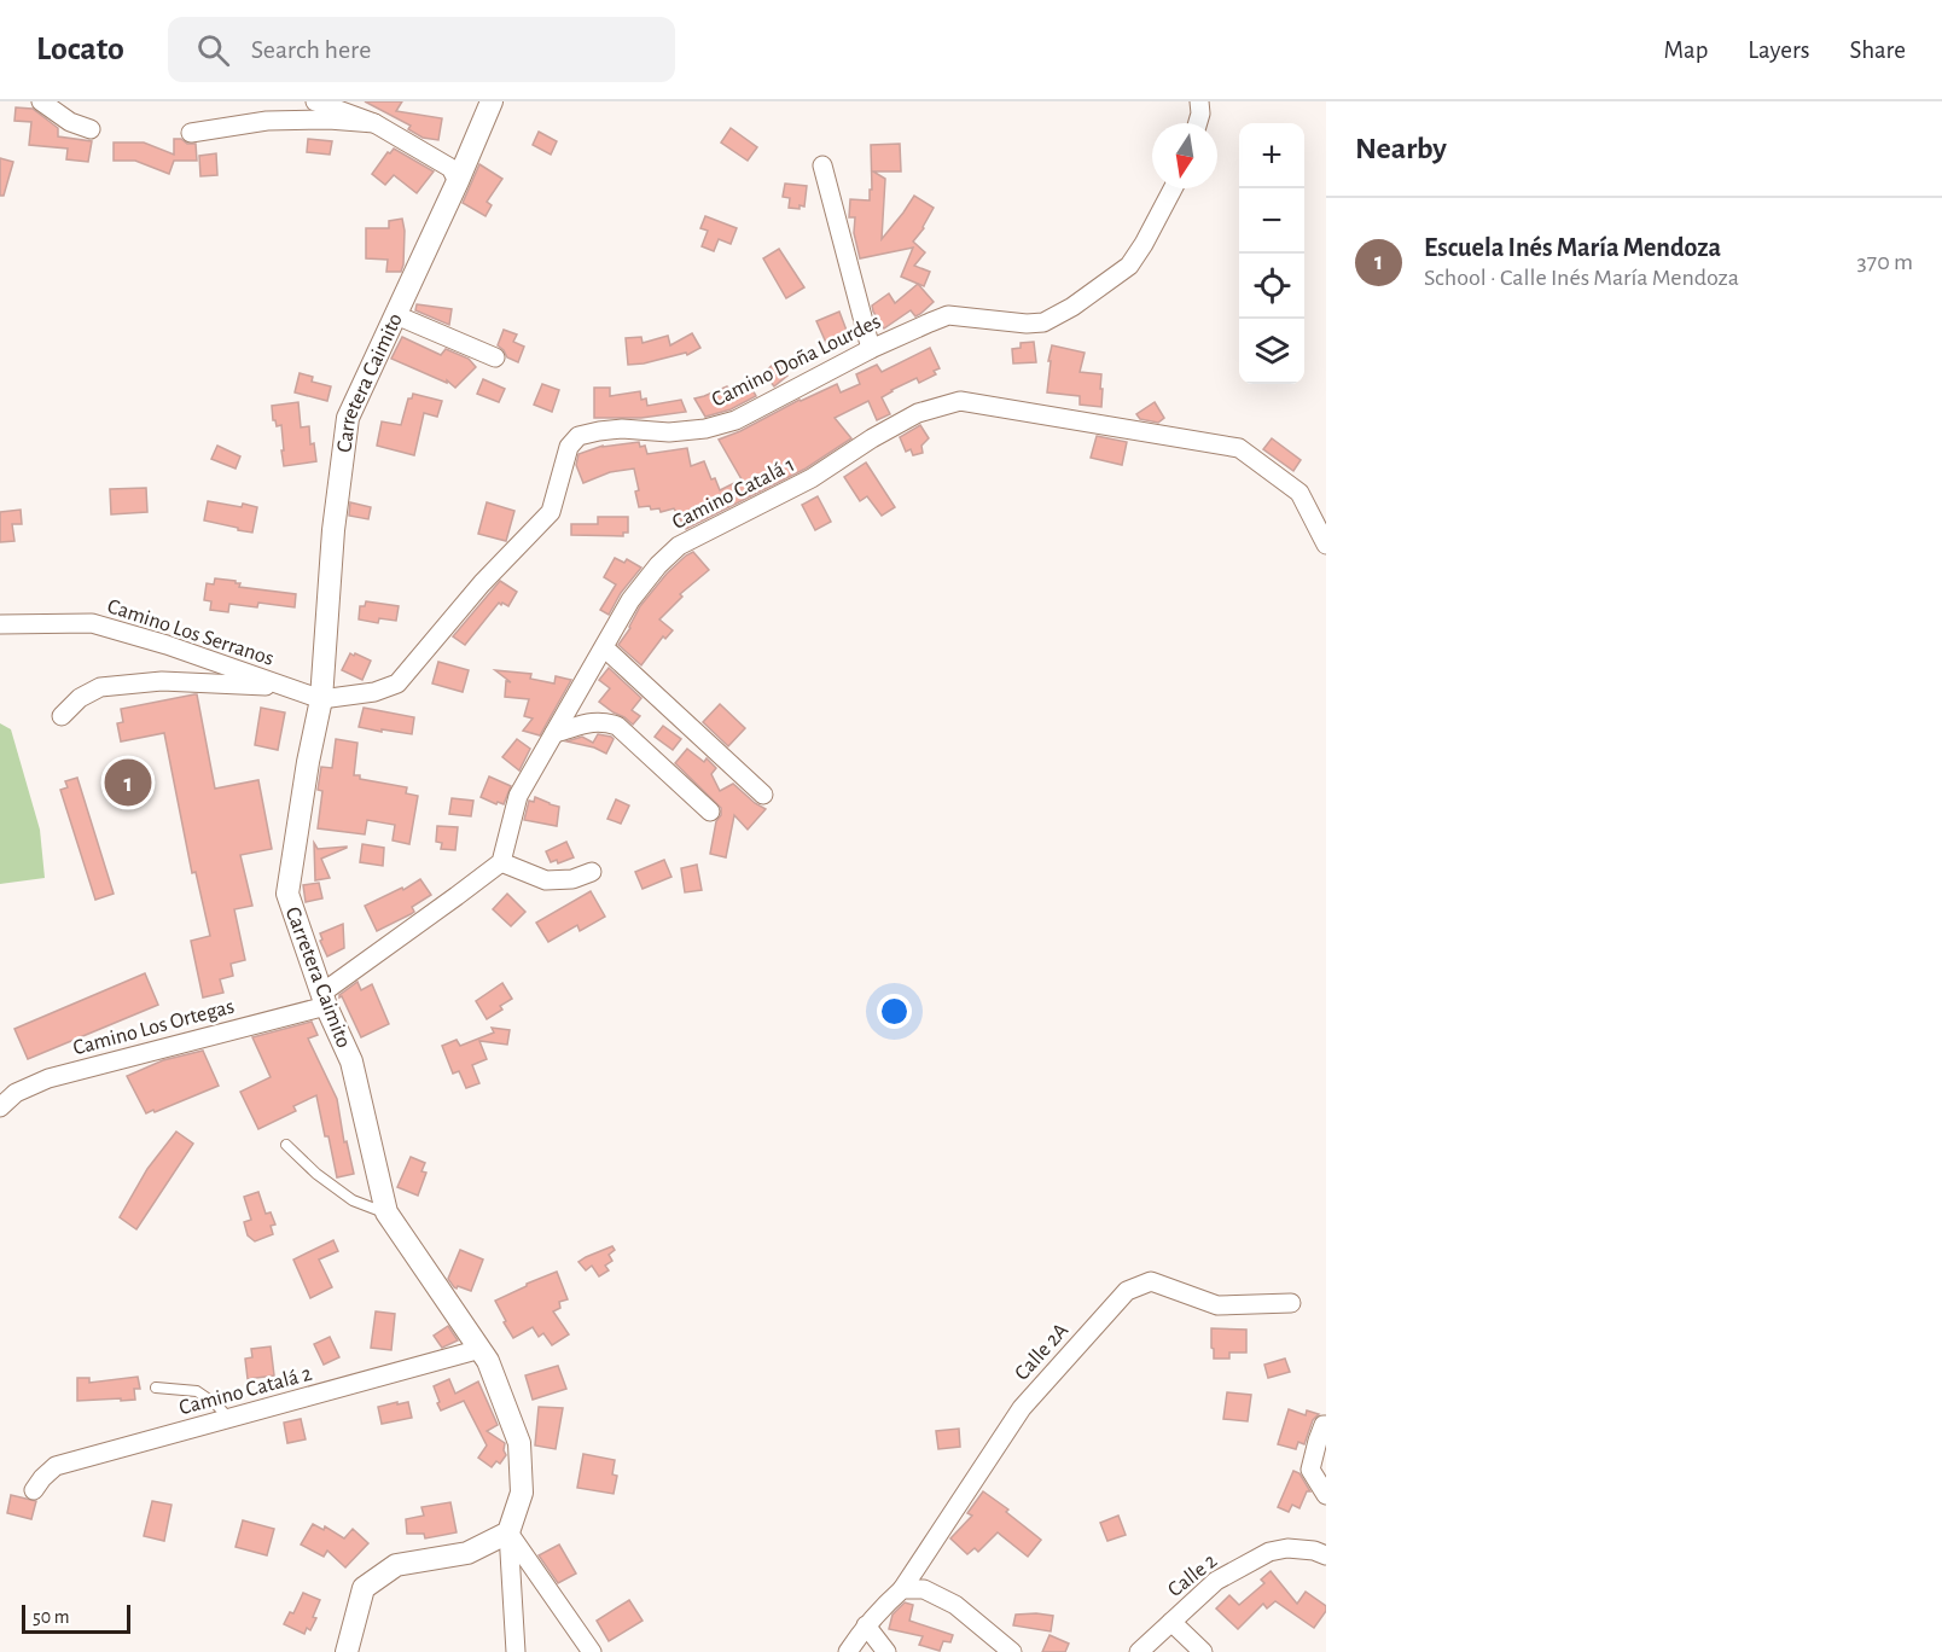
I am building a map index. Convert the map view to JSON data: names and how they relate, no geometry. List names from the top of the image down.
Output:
{
  "streets": {
    "street": [
      "Camino Doña Lourdes",
      "Carretera Caimito",
      "Camino Catalá 1",
      "Camino Los Serranos",
      "Camino Los Ortegas",
      "Calle 2A",
      "Camino Catalá 2",
      "Calle 2"
    ]
  },
  "crossings": [
    ["Camino Doña Lourdes", "Carretera Caimito"],
    ["Camino Doña Lourdes", "Camino Los Serranos"],
    ["Carretera Caimito", "Camino Los Serranos"],
    ["Carretera Caimito", "Camino Los Ortegas"],
    ["Carretera Caimito", "Camino Catalá 2"]
  ],
  "scale_bar": "50 m",
  "north": "bottom",
  "page": {
    "header": "Locato",
    "search": "Search here",
    "nav": ["Map", "Layers", "Share"],
    "heading": "Nearby",
    "map_buttons": ["+", "−"],
    "list": [
      {
        "mark": "1",
        "name": "Escuela Inés María Mendoza",
        "note": "School · Calle Inés María Mendoza",
        "value": "370 m"
      }
    ],
    "pins": "1",
    "scale": "50 m"
  }
}
